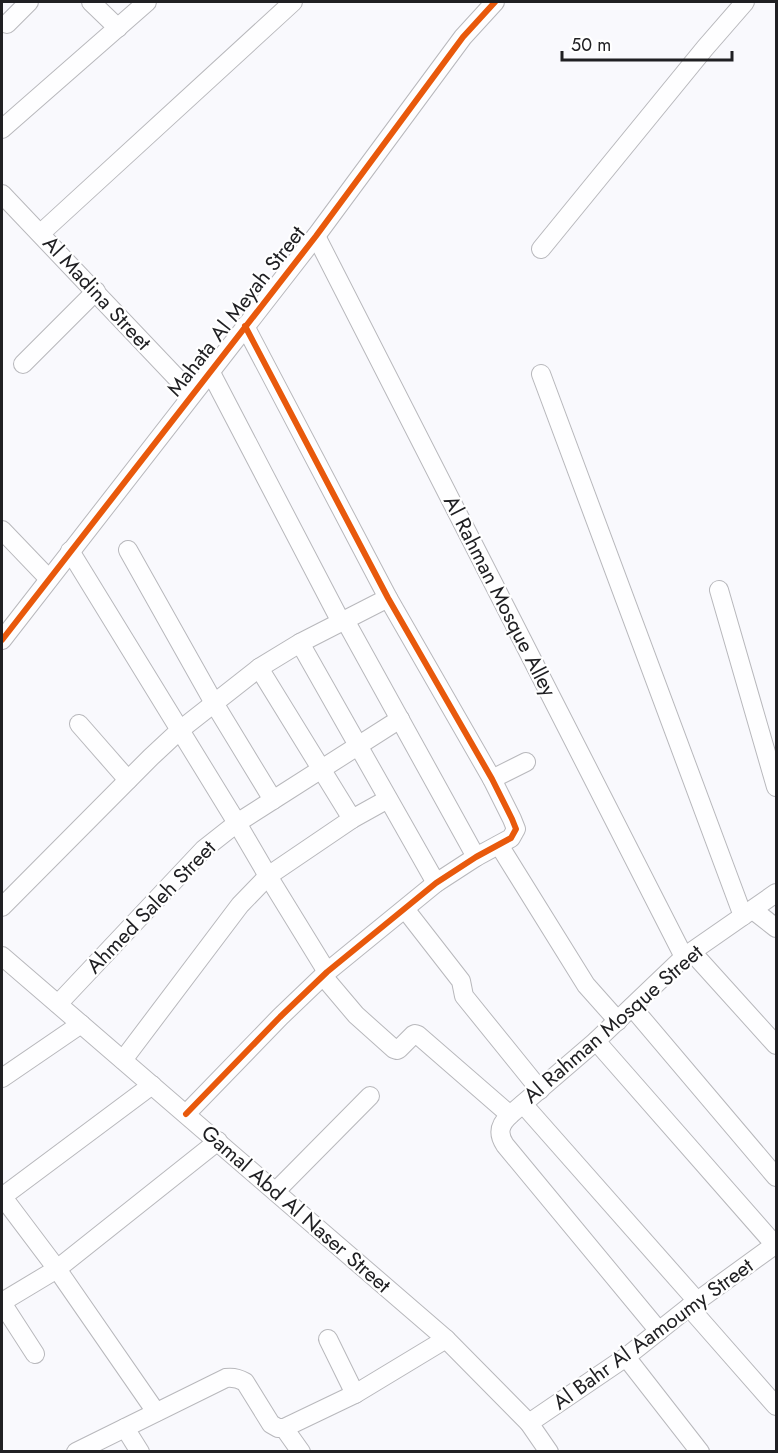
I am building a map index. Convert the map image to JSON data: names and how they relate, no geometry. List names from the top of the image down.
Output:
{
  "streets": {
    "street": [
      "Al Madina Street",
      "Mahata Al Meyah Street",
      "Al Rahman Mosque Alley",
      "Ahmed Saleh Street",
      "Al Rahman Mosque Street",
      "Gamal Abd Al Naser Street",
      "Al Bahr Al Aamoumy Street"
    ]
  },
  "crossings": [
    ["Al Madina Street", "Mahata Al Meyah Street"],
    ["Mahata Al Meyah Street", "Al Rahman Mosque Alley"],
    ["Al Rahman Mosque Alley", "Al Rahman Mosque Street"],
    ["Ahmed Saleh Street", "Gamal Abd Al Naser Street"],
    ["Gamal Abd Al Naser Street", "Al Bahr Al Aamoumy Street"]
  ],
  "scale_bar": "50 m"
}
